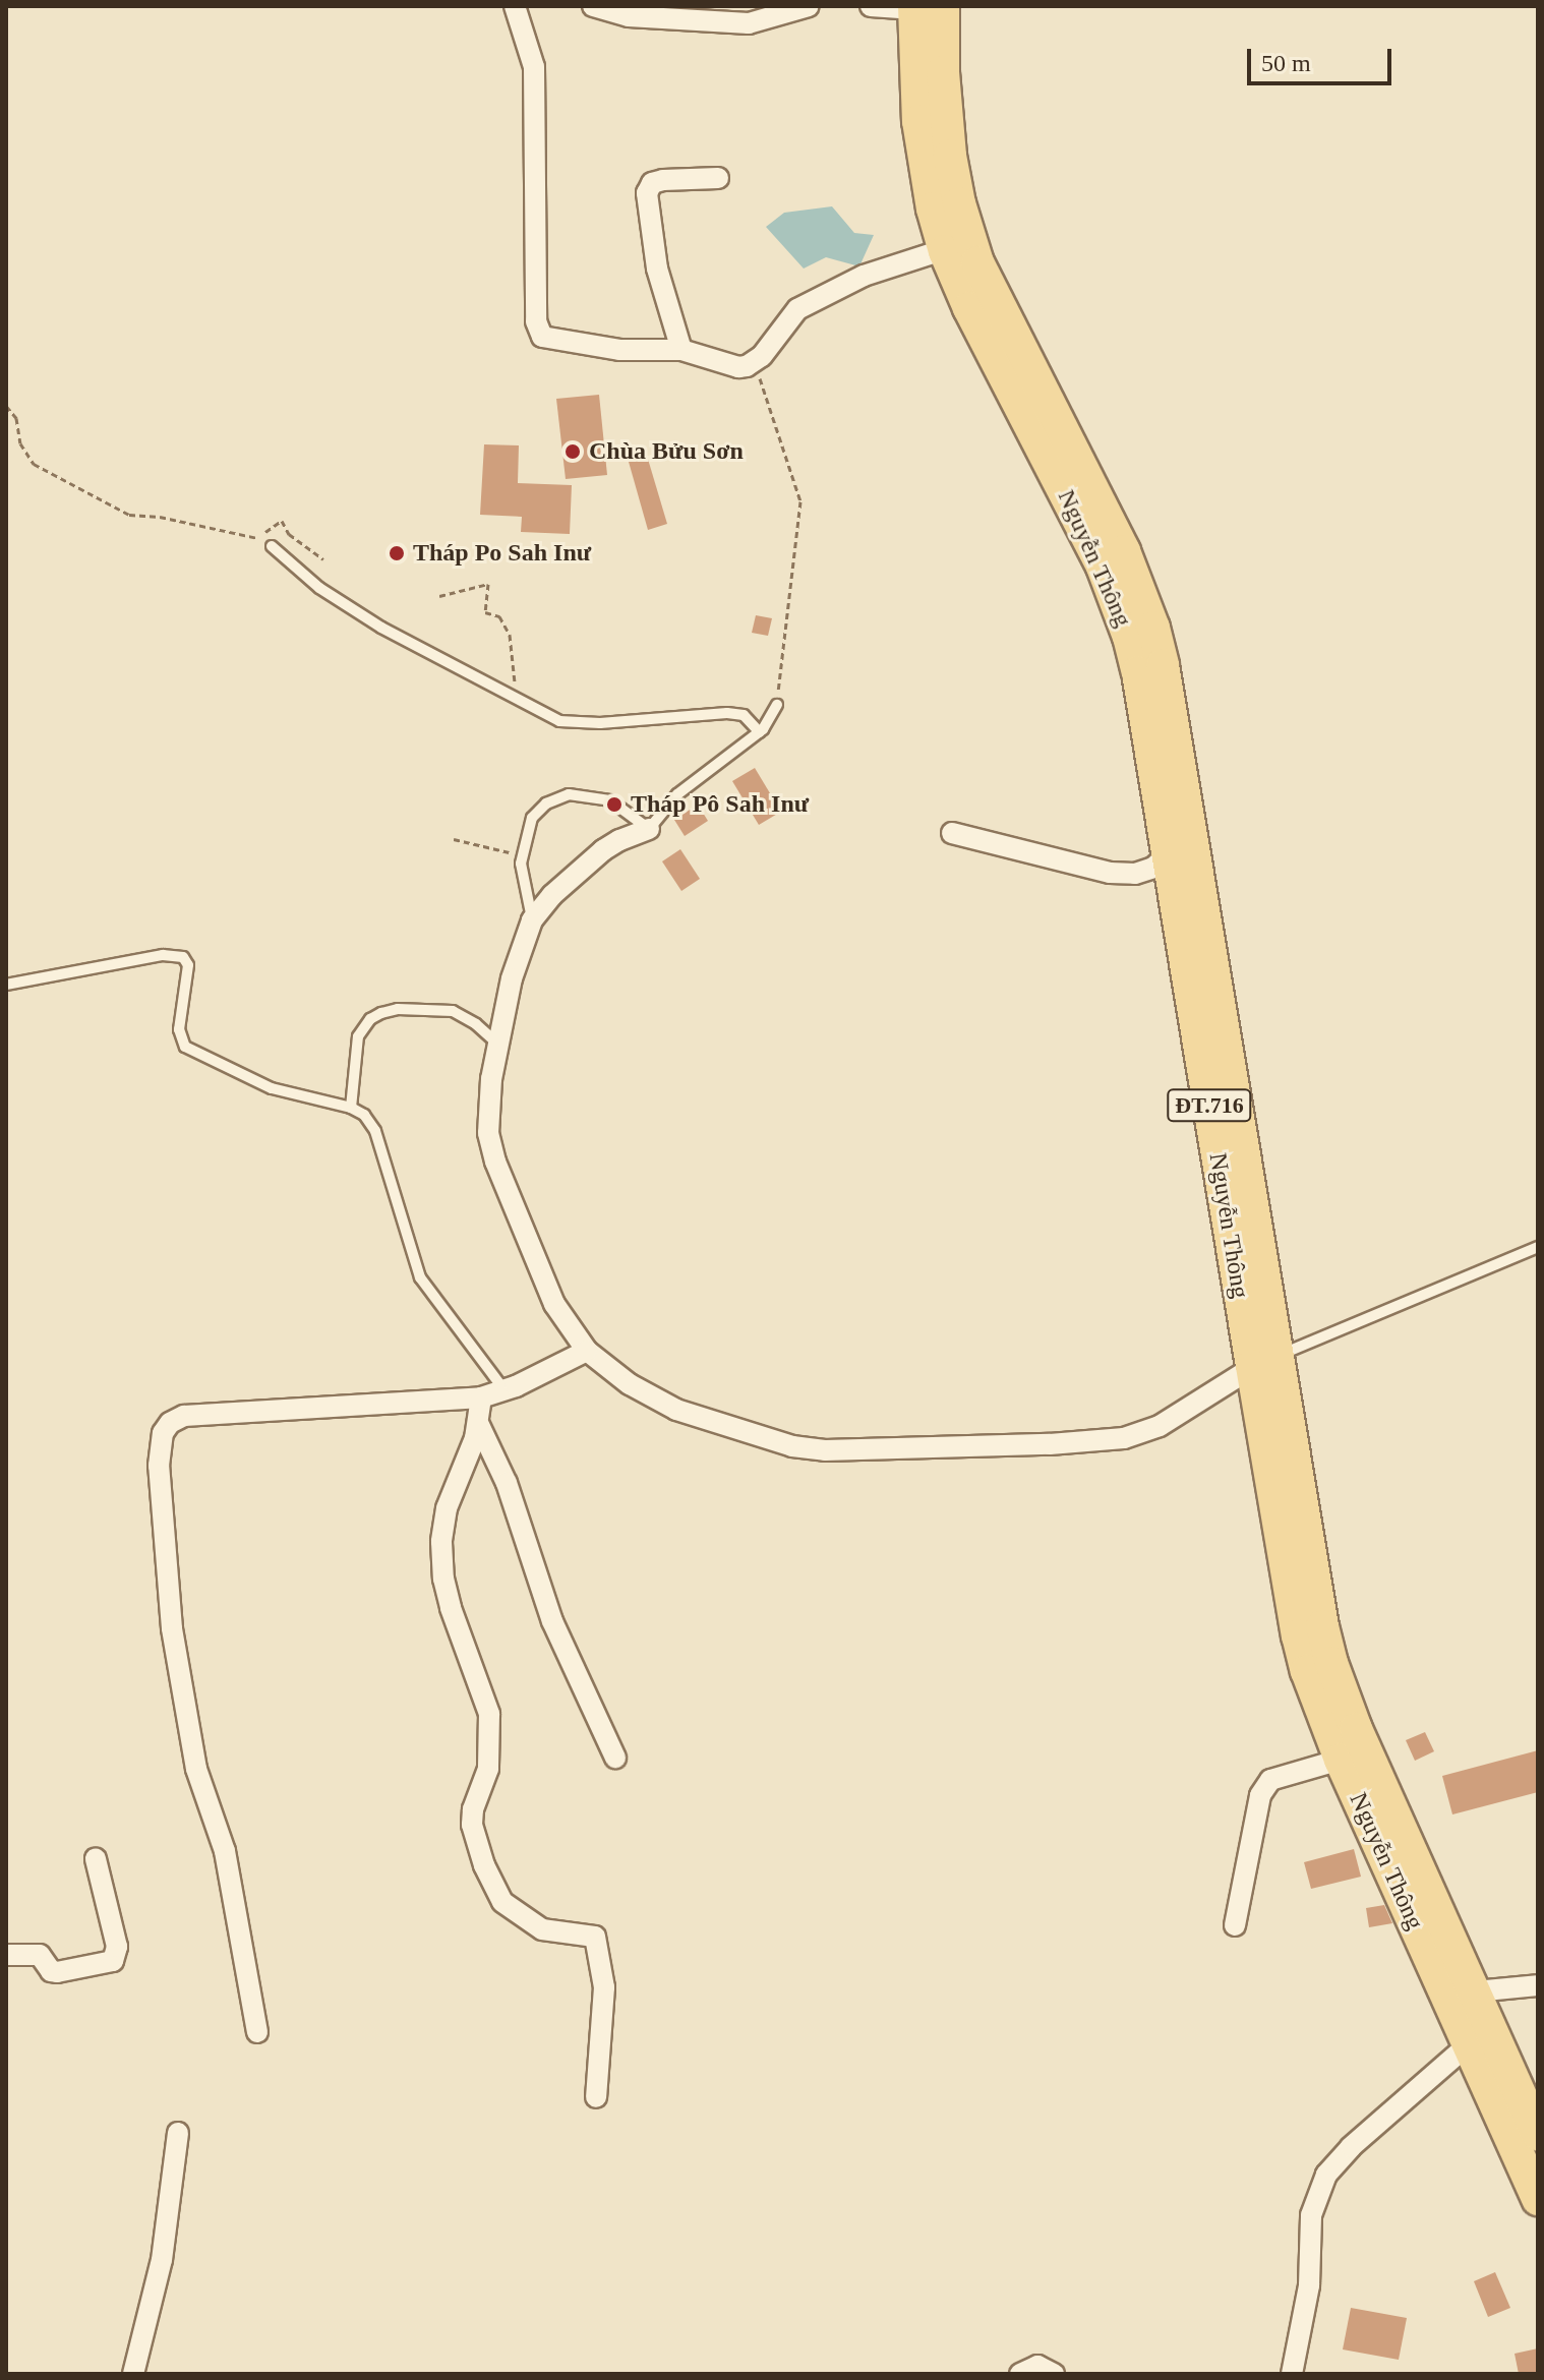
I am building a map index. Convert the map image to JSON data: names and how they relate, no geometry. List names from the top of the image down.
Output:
{
  "streets": {
    "main road": ["Nguyễn Thông", "ĐT.716"]
  },
  "places": ["Chùa Bửu Sơn", "Tháp Po Sah Inư", "Tháp Pô Sah Inư"],
  "scale_bar": "50 m"
}
